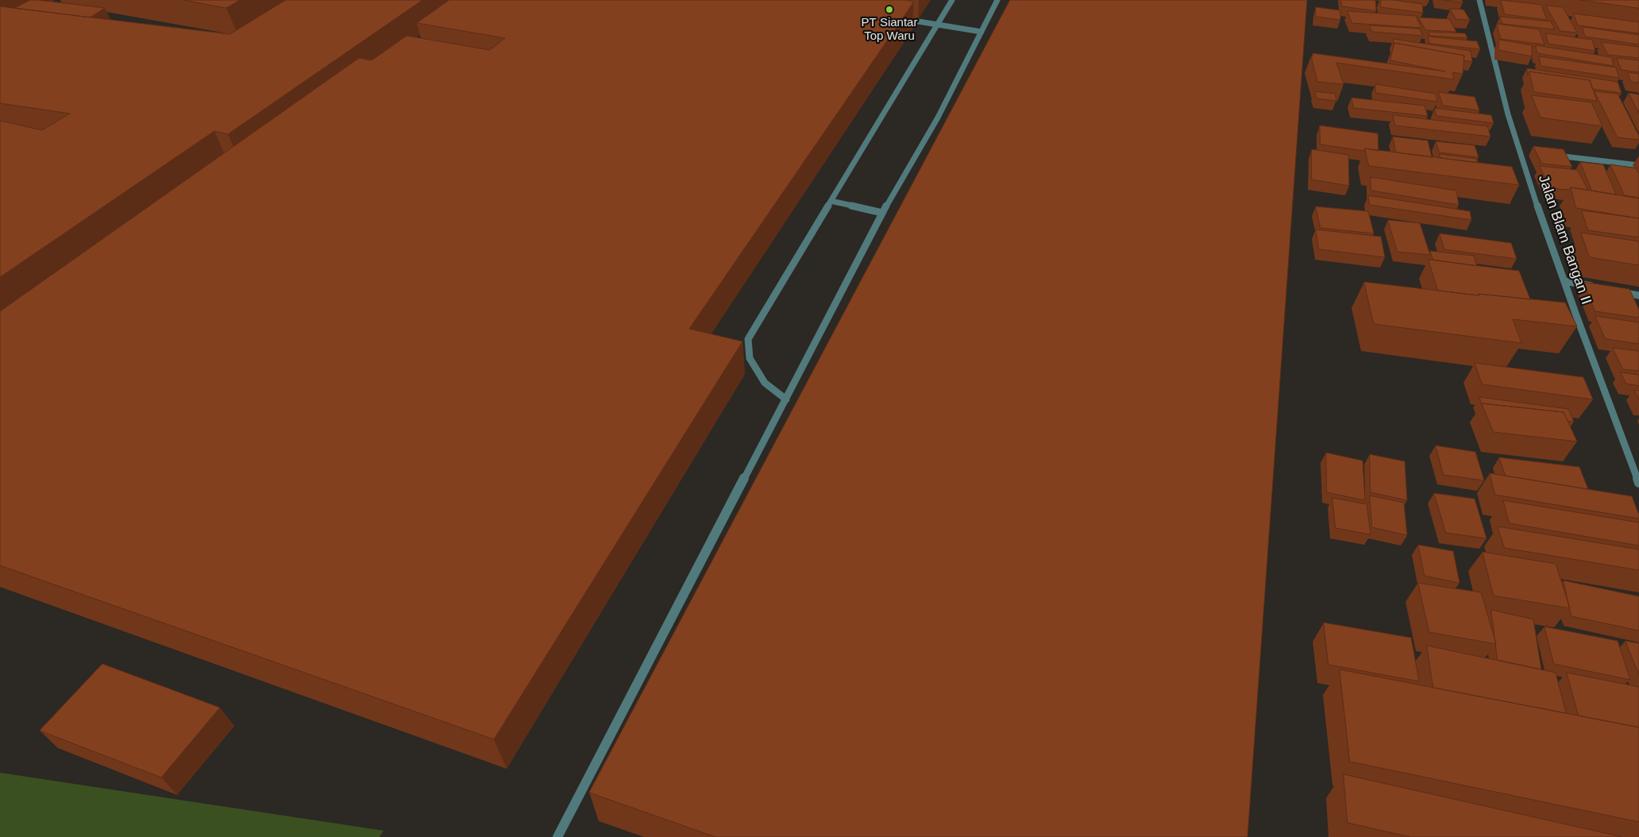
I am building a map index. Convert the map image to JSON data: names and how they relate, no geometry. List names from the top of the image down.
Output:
{
  "streets": {
    "street": ["Jalan Blam Bangan II"]
  },
  "places": ["PT Siantar Top Waru"]
}
